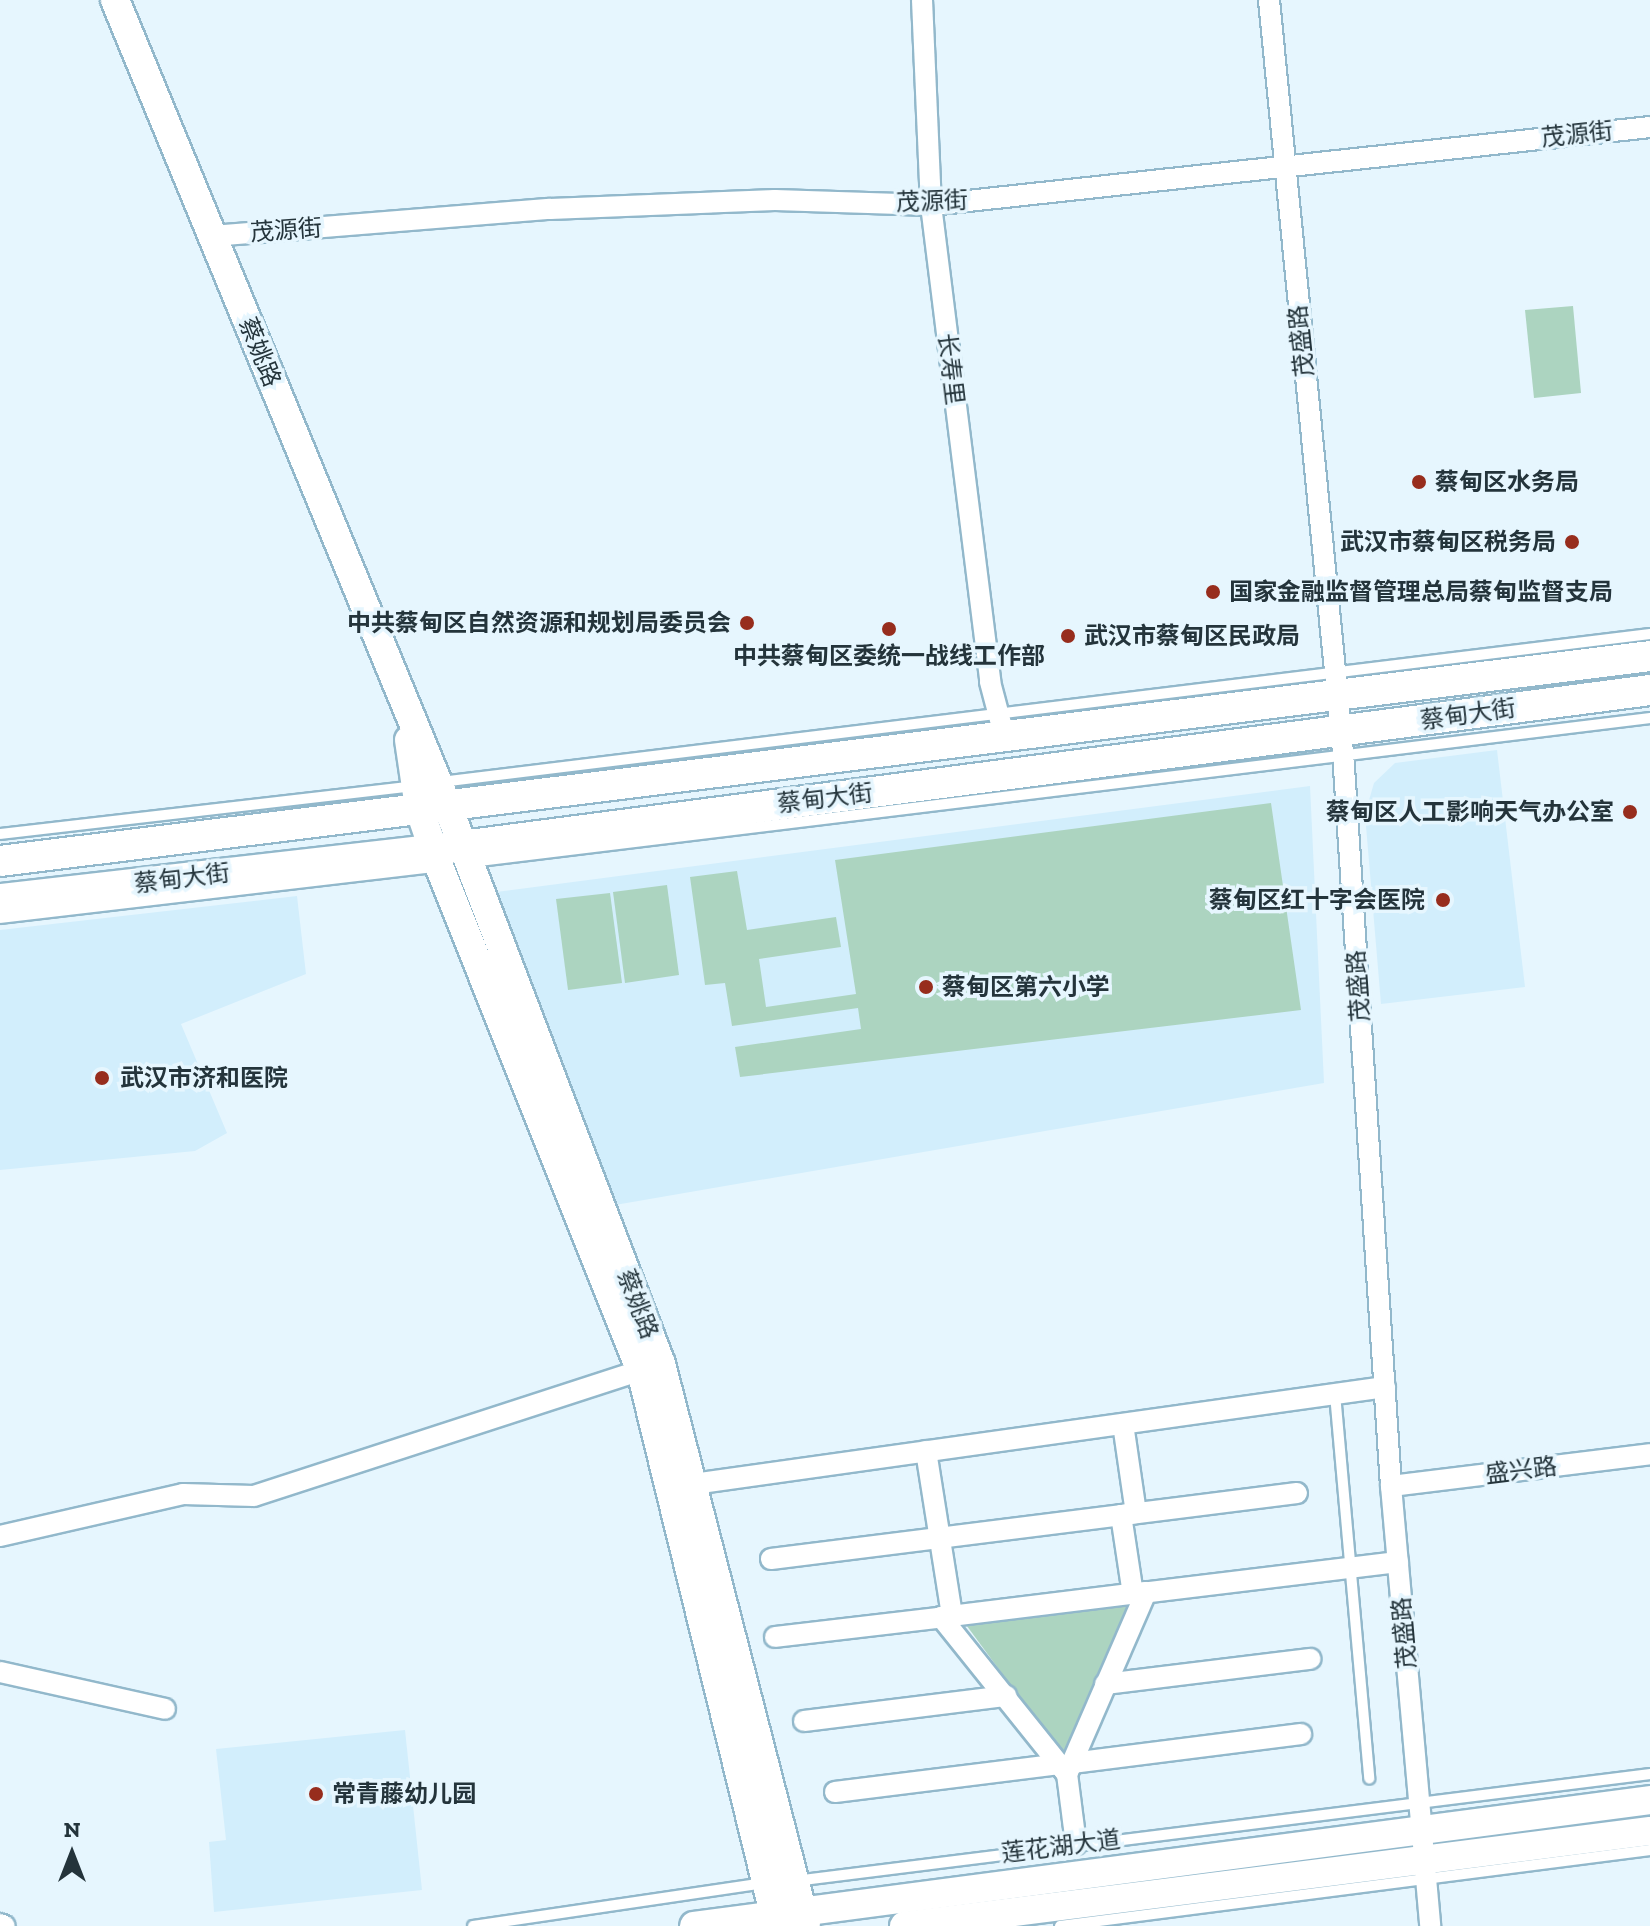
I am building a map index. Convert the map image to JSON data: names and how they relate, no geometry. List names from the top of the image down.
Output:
{
  "streets": {
    "main road": ["蔡甸大街"],
    "street": [
      "茂源街",
      "茂盛路",
      "蔡姚路",
      "长寿里",
      "盛兴路",
      "莲花湖大道"
    ]
  },
  "crossings": [
    ["茂源街", "茂盛路"],
    ["茂源街", "蔡姚路"],
    ["茂源街", "长寿里"],
    ["茂盛路", "蔡甸大街"],
    ["茂盛路", "盛兴路"],
    ["茂盛路", "莲花湖大道"],
    ["蔡姚路", "蔡甸大街"],
    ["蔡姚路", "莲花湖大道"],
    ["长寿里", "蔡甸大街"]
  ],
  "places": [
    "蔡甸区水务局",
    "武汉市蔡甸区税务局",
    "国家金融监督管理总局蔡甸监督支局",
    "中共蔡甸区自然资源和规划局委员会",
    "中共蔡甸区委统一战线工作部",
    "武汉市蔡甸区民政局",
    "蔡甸区人工影响天气办公室",
    "蔡甸区红十字会医院",
    "蔡甸区第六小学",
    "武汉市济和医院",
    "常青藤幼儿园"
  ],
  "north": "top"
}
